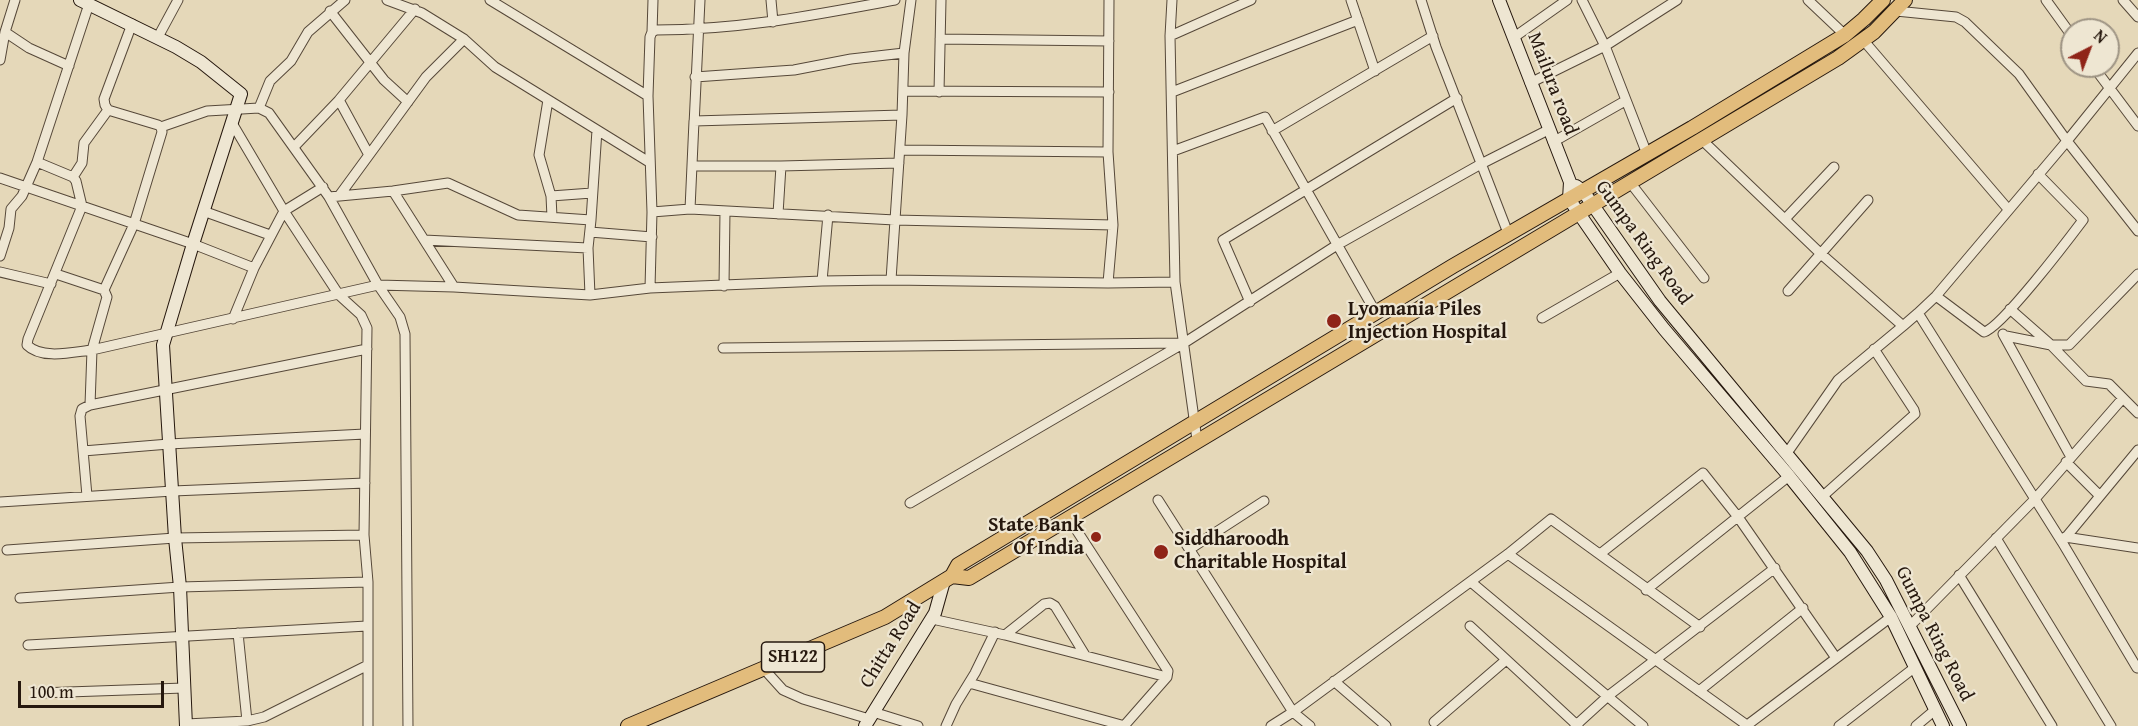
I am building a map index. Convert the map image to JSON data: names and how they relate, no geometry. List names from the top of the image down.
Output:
{
  "streets": {
    "main road": ["SH122"],
    "street": ["Mailura road", "Gumpa Ring Road", "Chitta Road"]
  },
  "crossings": [
    ["Mailura road", "Gumpa Ring Road"],
    ["Gumpa Ring Road", "SH122"],
    ["Chitta Road", "SH122"]
  ],
  "places": ["Lyomania Piles Injection Hospital", "State Bank Of India", "Siddharoodh Charitable Hospital"],
  "scale_bar": "100 m",
  "north": "top right"
}
